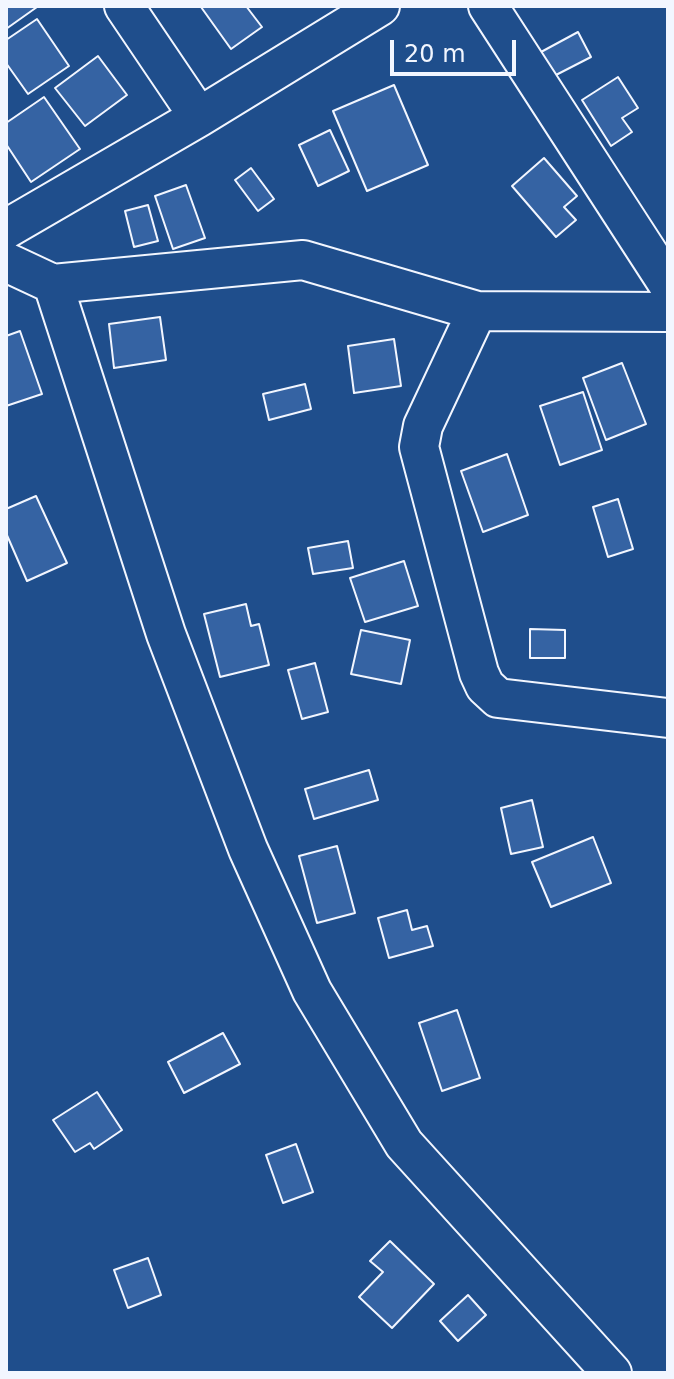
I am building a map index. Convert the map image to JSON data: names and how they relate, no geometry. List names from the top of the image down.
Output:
{
  "scale_bar": "20 m"
}
